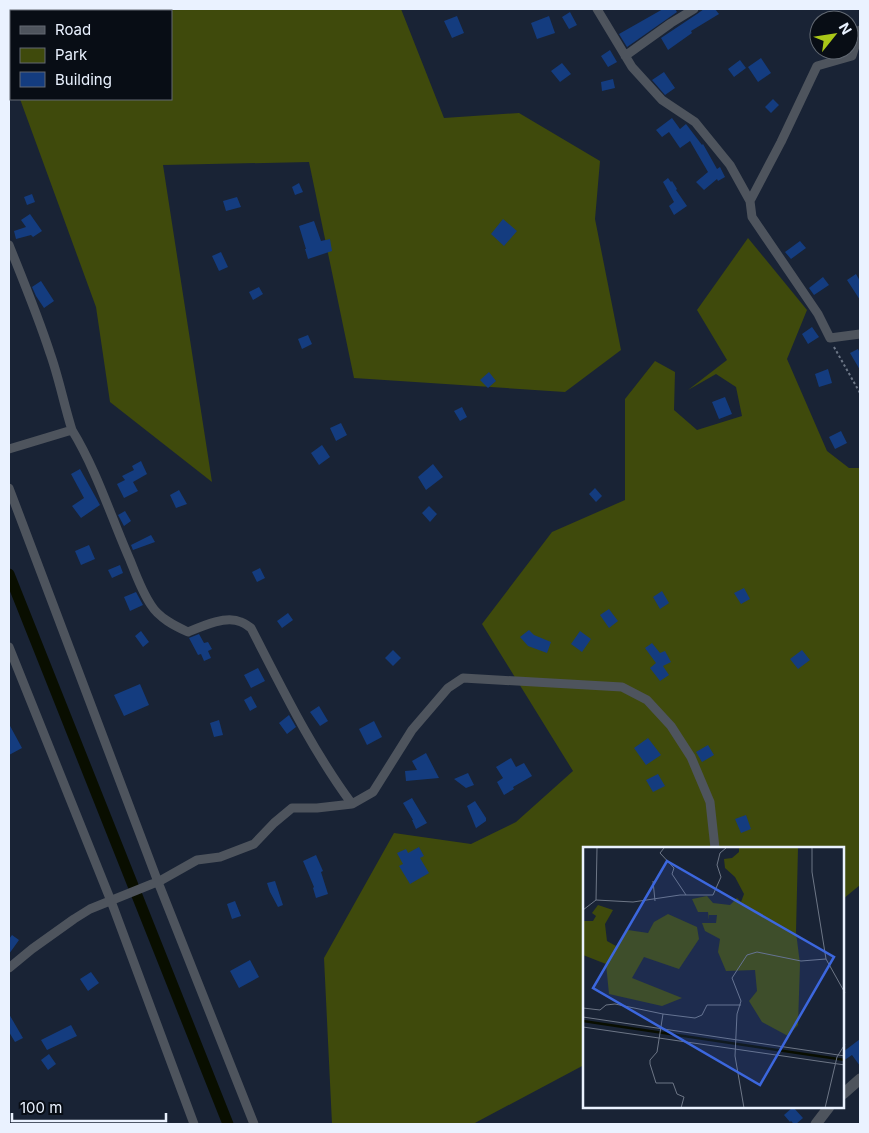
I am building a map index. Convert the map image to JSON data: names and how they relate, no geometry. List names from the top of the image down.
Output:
{
  "legend": ["Road", "Park", "Building"],
  "scale_bar": "100 m",
  "north": "top right"
}
